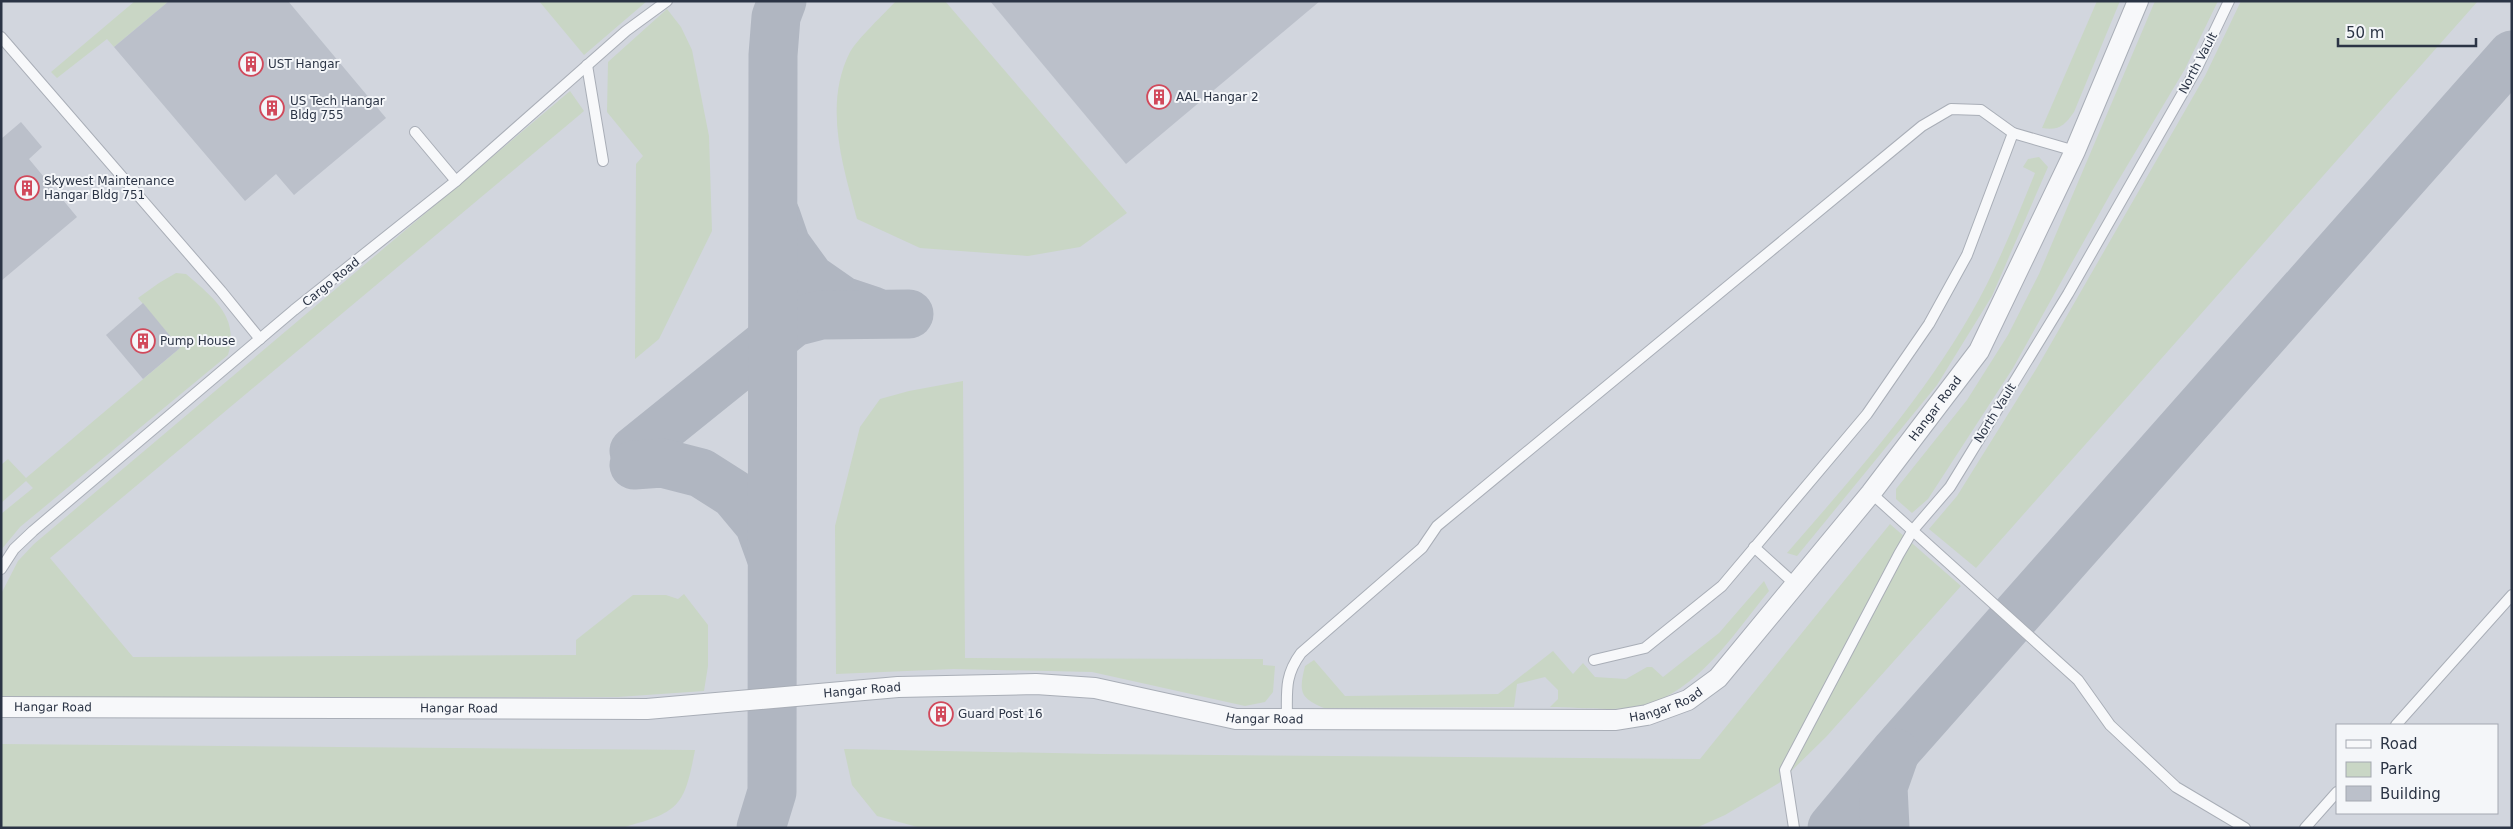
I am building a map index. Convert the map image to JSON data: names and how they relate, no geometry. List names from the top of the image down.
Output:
{
  "streets": {
    "street": ["Hangar Road"],
    "lane": ["North Vault", "Cargo Road"]
  },
  "places": {
    "building": [
      "UST Hangar",
      "AAL Hangar 2",
      "US Tech Hangar Bldg 755",
      "Skywest Maintenance Hangar Bldg 751",
      "Pump House",
      "Guard Post 16"
    ]
  },
  "legend": ["Road", "Park", "Building"],
  "scale_bar": "50 m"
}
